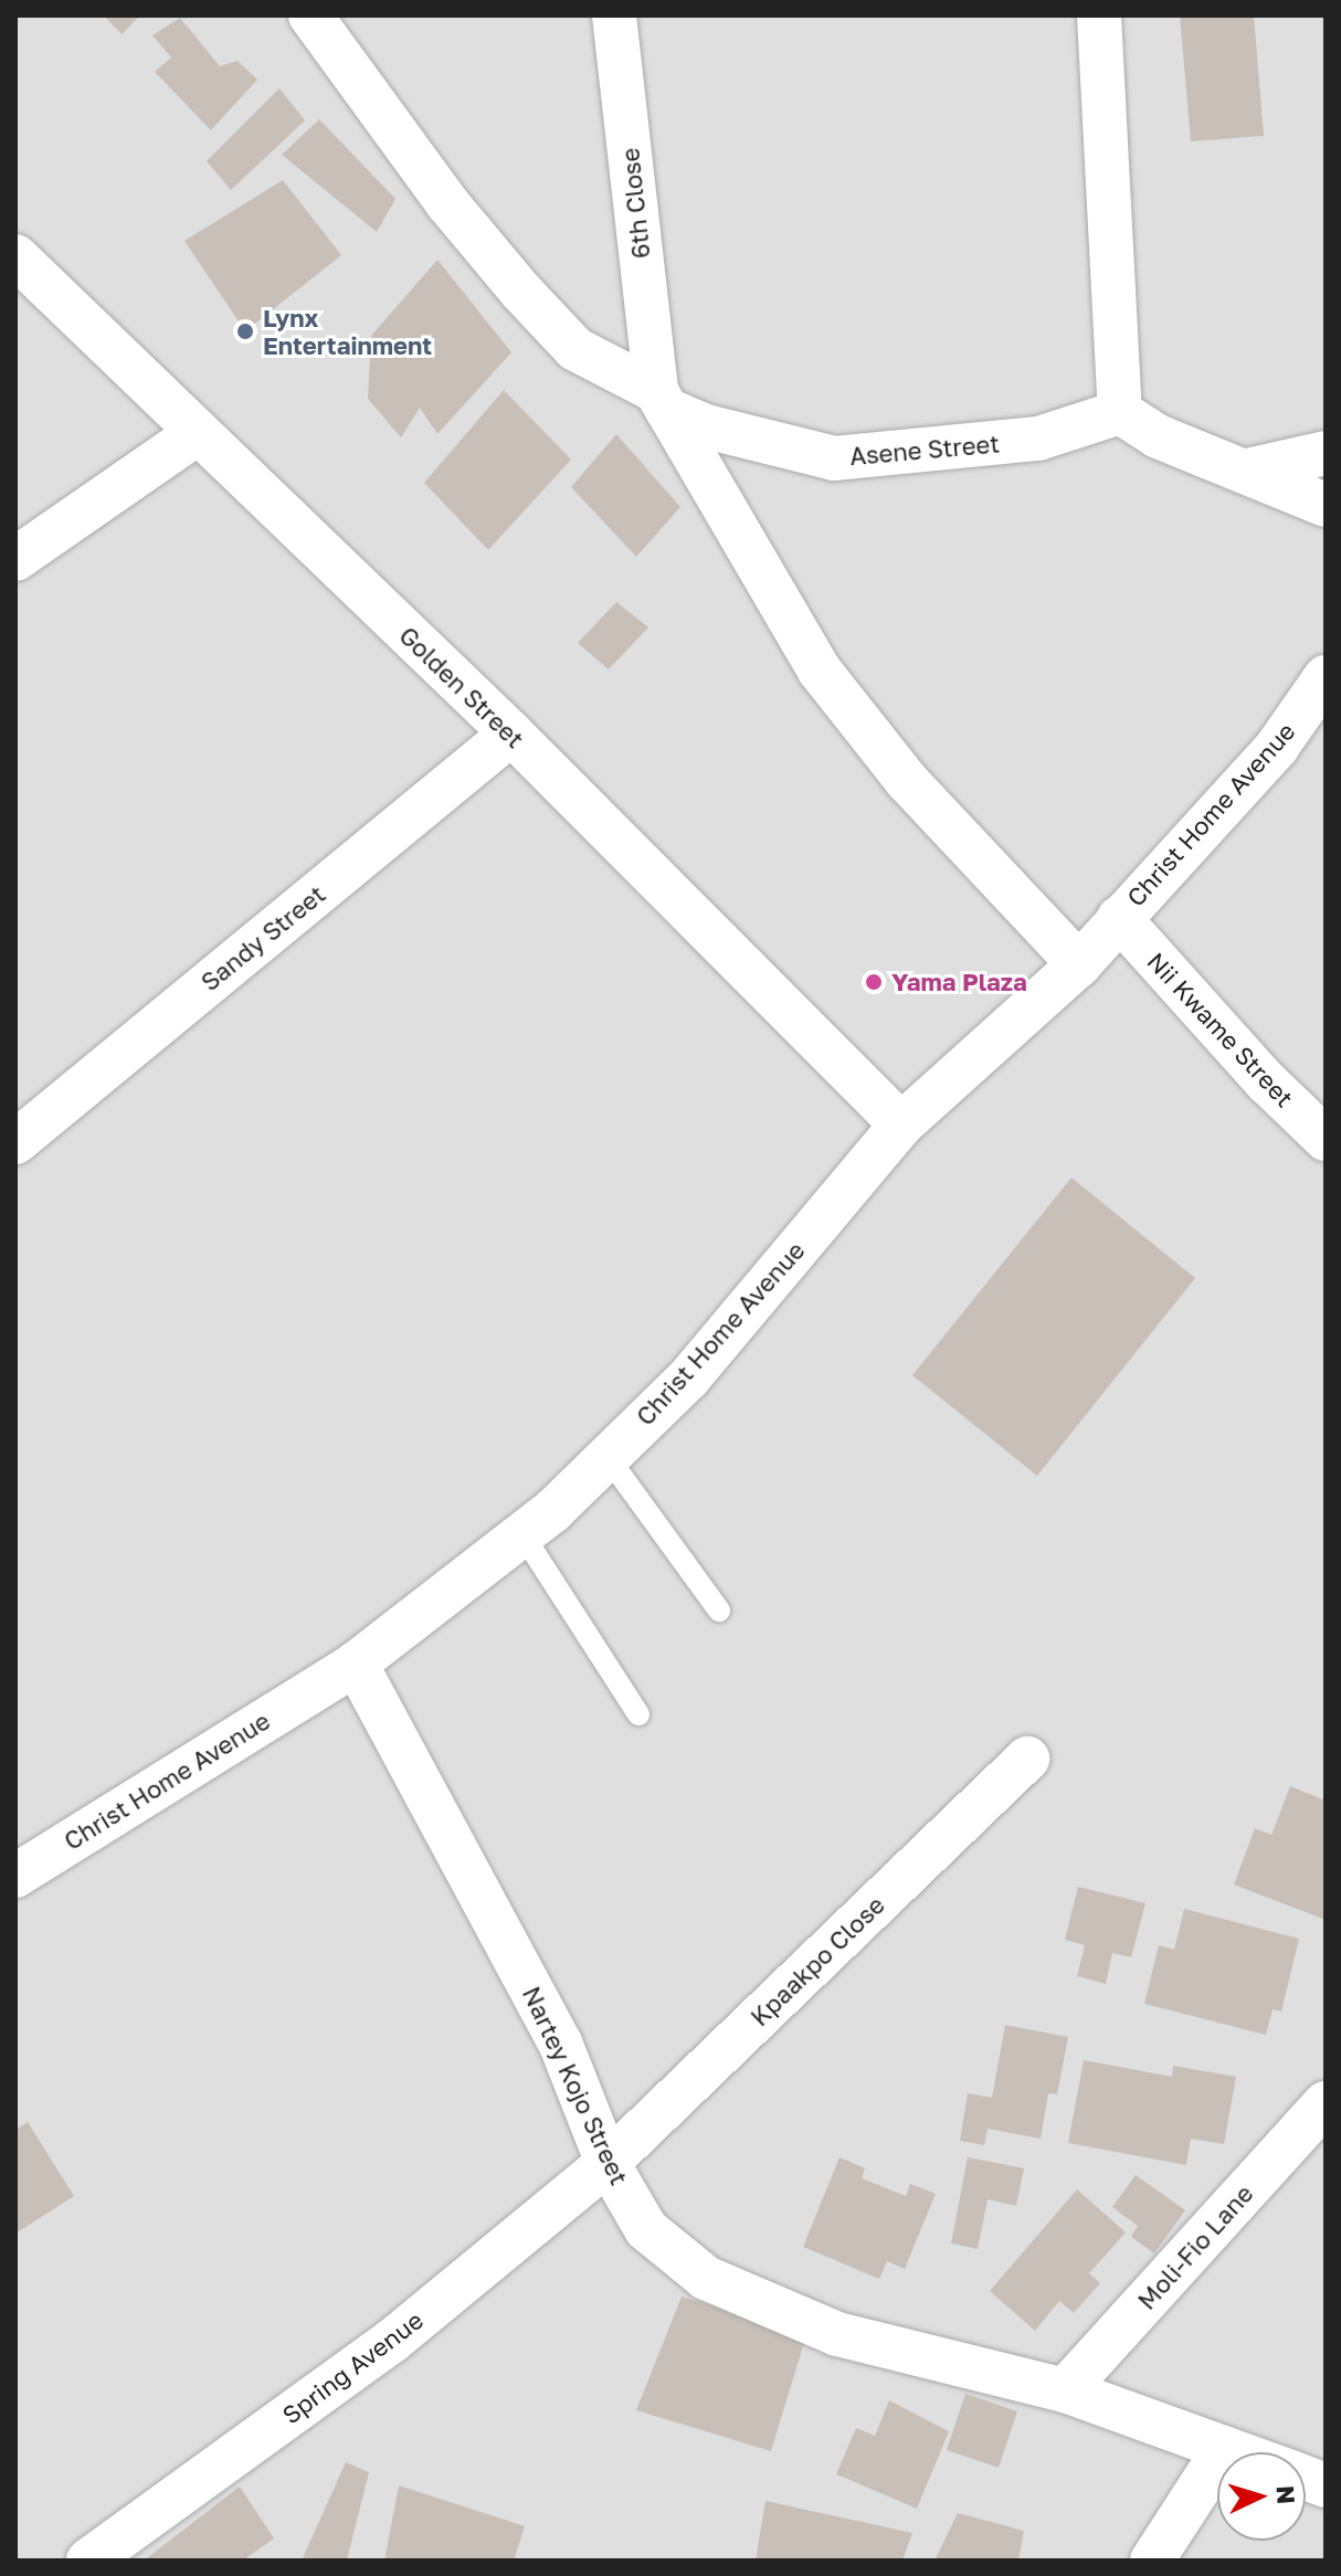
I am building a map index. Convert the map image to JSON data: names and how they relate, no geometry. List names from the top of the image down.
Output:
{
  "streets": {
    "street": [
      "6th Close",
      "Asene Street",
      "Golden Street",
      "Christ Home Avenue",
      "Sandy Street",
      "Nii Kwame Street",
      "Kpaakpo Close",
      "Nartey Kojo Street",
      "Moli-Fio Lane",
      "Spring Avenue"
    ]
  },
  "crossings": [
    ["6th Close", "Asene Street"],
    ["Golden Street", "Christ Home Avenue"],
    ["Golden Street", "Sandy Street"],
    ["Christ Home Avenue", "Nii Kwame Street"],
    ["Christ Home Avenue", "Nartey Kojo Street"],
    ["Kpaakpo Close", "Nartey Kojo Street"],
    ["Kpaakpo Close", "Spring Avenue"],
    ["Nartey Kojo Street", "Moli-Fio Lane"],
    ["Nartey Kojo Street", "Spring Avenue"]
  ],
  "places": ["Lynx Entertainment", "Yama Plaza"],
  "north": "right"
}
